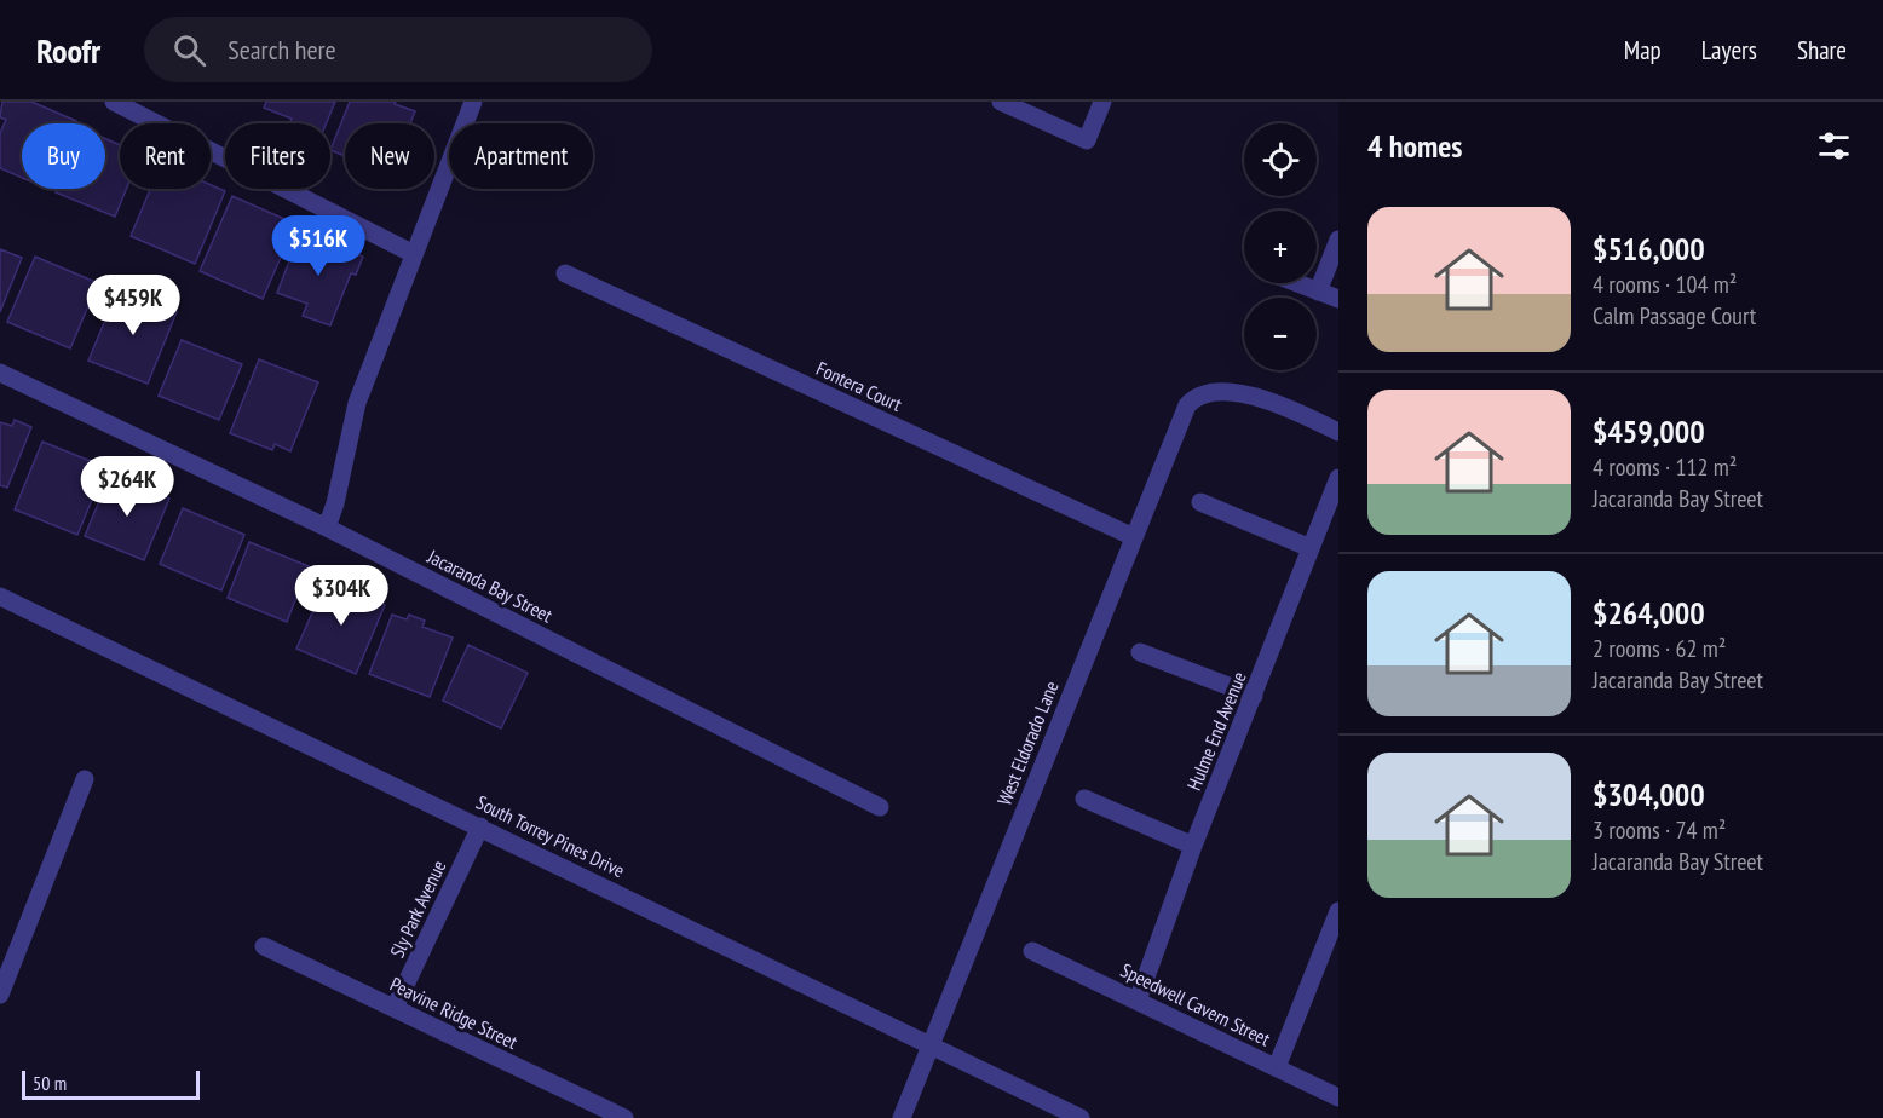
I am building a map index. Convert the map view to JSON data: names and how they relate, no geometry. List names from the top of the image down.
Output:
{
  "streets": {
    "street": [
      "Fontera Court",
      "Jacaranda Bay Street",
      "Hulme End Avenue",
      "West Eldorado Lane",
      "South Torrey Pines Drive",
      "Sly Park Avenue",
      "Speedwell Cavern Street",
      "Peavine Ridge Street"
    ]
  },
  "crossings": [
    ["Fontera Court", "West Eldorado Lane"],
    ["Hulme End Avenue", "Speedwell Cavern Street"],
    ["West Eldorado Lane", "South Torrey Pines Drive"],
    ["South Torrey Pines Drive", "Sly Park Avenue"],
    ["Sly Park Avenue", "Peavine Ridge Street"]
  ],
  "scale_bar": "50 m",
  "page": {
    "header": "Roofr",
    "search": "Search here",
    "nav": ["Map", "Layers", "Share"],
    "heading": "4 homes",
    "map_buttons": ["+", "−"],
    "chip": [
      "Buy",
      "Rent",
      "Filters",
      "New",
      "Apartment"
    ],
    "list": [
      {
        "name": "$516,000",
        "note": "4 rooms · 104 m² · Calm Passage Court"
      },
      {
        "name": "$459,000",
        "note": "4 rooms · 112 m² · Jacaranda Bay Street"
      },
      {
        "name": "$264,000",
        "note": "2 rooms · 62 m² · Jacaranda Bay Street"
      },
      {
        "name": "$304,000",
        "note": "3 rooms · 74 m² · Jacaranda Bay Street"
      }
    ],
    "price": [
      "$516K",
      "$459K",
      "$264K",
      "$304K"
    ],
    "scale": "50 m"
  }
}
